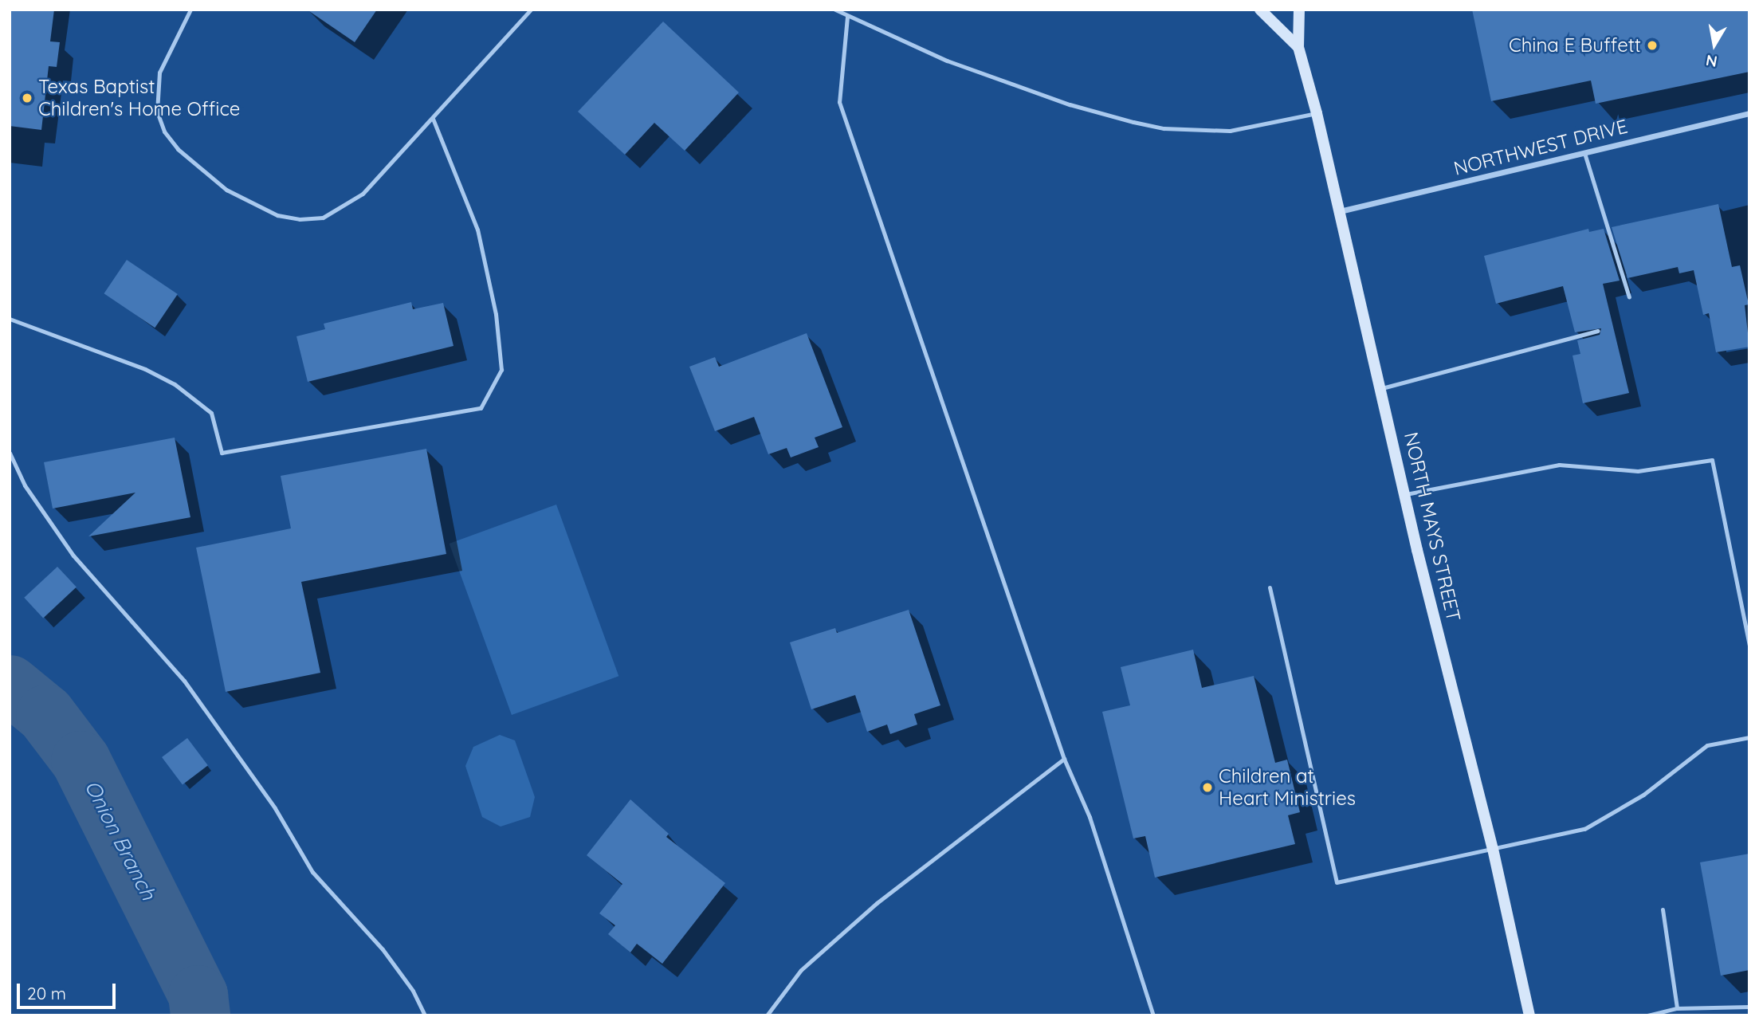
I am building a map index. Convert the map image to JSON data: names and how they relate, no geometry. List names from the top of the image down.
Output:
{
  "streets": {
    "main road": ["NORTH MAYS STREET"],
    "street": ["NORTHWEST DRIVE"]
  },
  "crossings": [
    ["NORTHWEST DRIVE", "NORTH MAYS STREET"]
  ],
  "water": ["Onion Branch"],
  "places": ["China E Buffett", "Texas Baptist Children's Home Office", "Children at Heart Ministries"],
  "scale_bar": "20 m",
  "north": "bottom"
}
